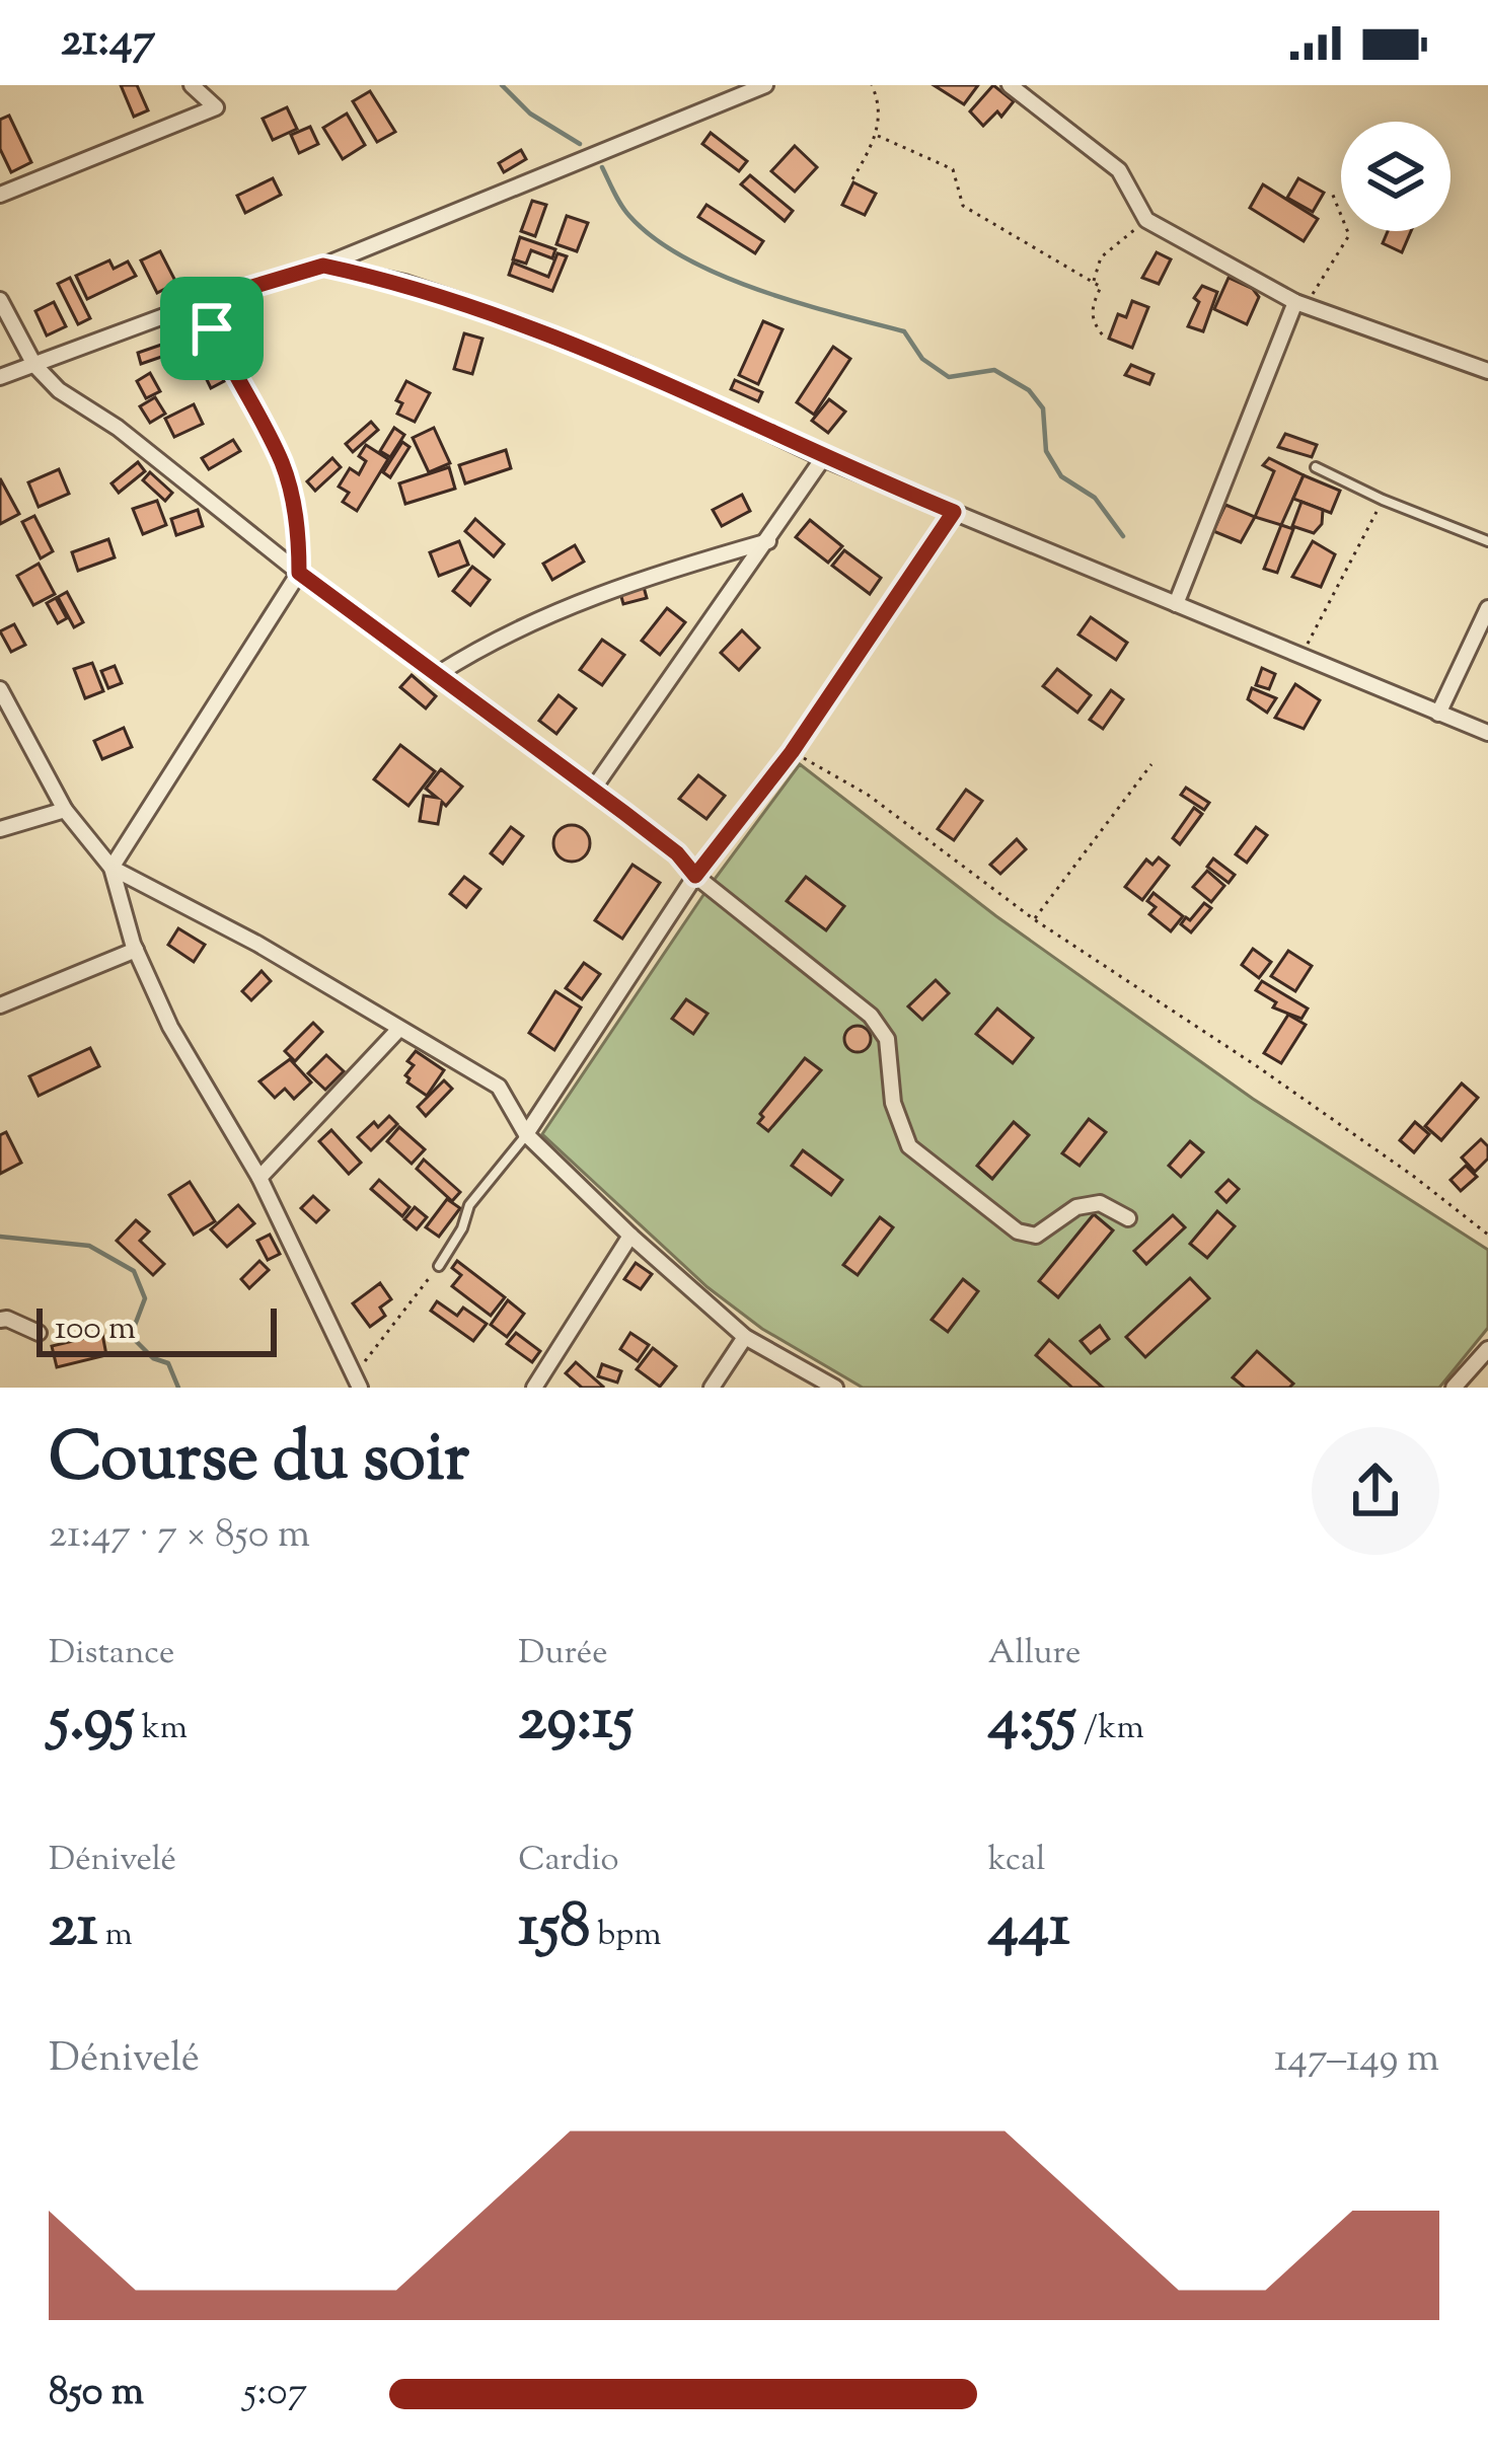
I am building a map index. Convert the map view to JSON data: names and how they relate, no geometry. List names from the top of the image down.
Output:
{
  "scale_bar": "100 m",
  "page": {
    "status": "21:47",
    "scale": "100 m",
    "heading": ["Course du soir", "21:47 · 7 × 850 m"],
    "stats": [
      ["Distance", "5.95 km"],
      ["Durée", "29:15"],
      ["Allure", "4:55 /km"],
      ["Dénivelé", "21 m"],
      ["Cardio", "158 bpm"],
      ["kcal", "441"]
    ],
    "chart": ["Dénivelé", "147–149 m"],
    "list": [
      {
        "name": "850 m",
        "note": "5:07"
      }
    ]
  }
}
